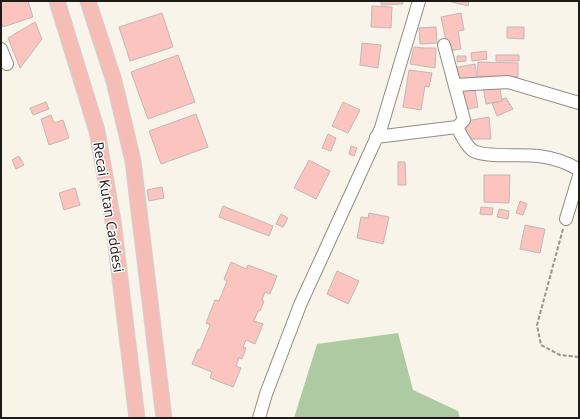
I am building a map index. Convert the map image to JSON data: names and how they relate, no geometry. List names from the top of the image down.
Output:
{
  "streets": {
    "main road": ["Recai Kutan Caddesi"]
  }
}
